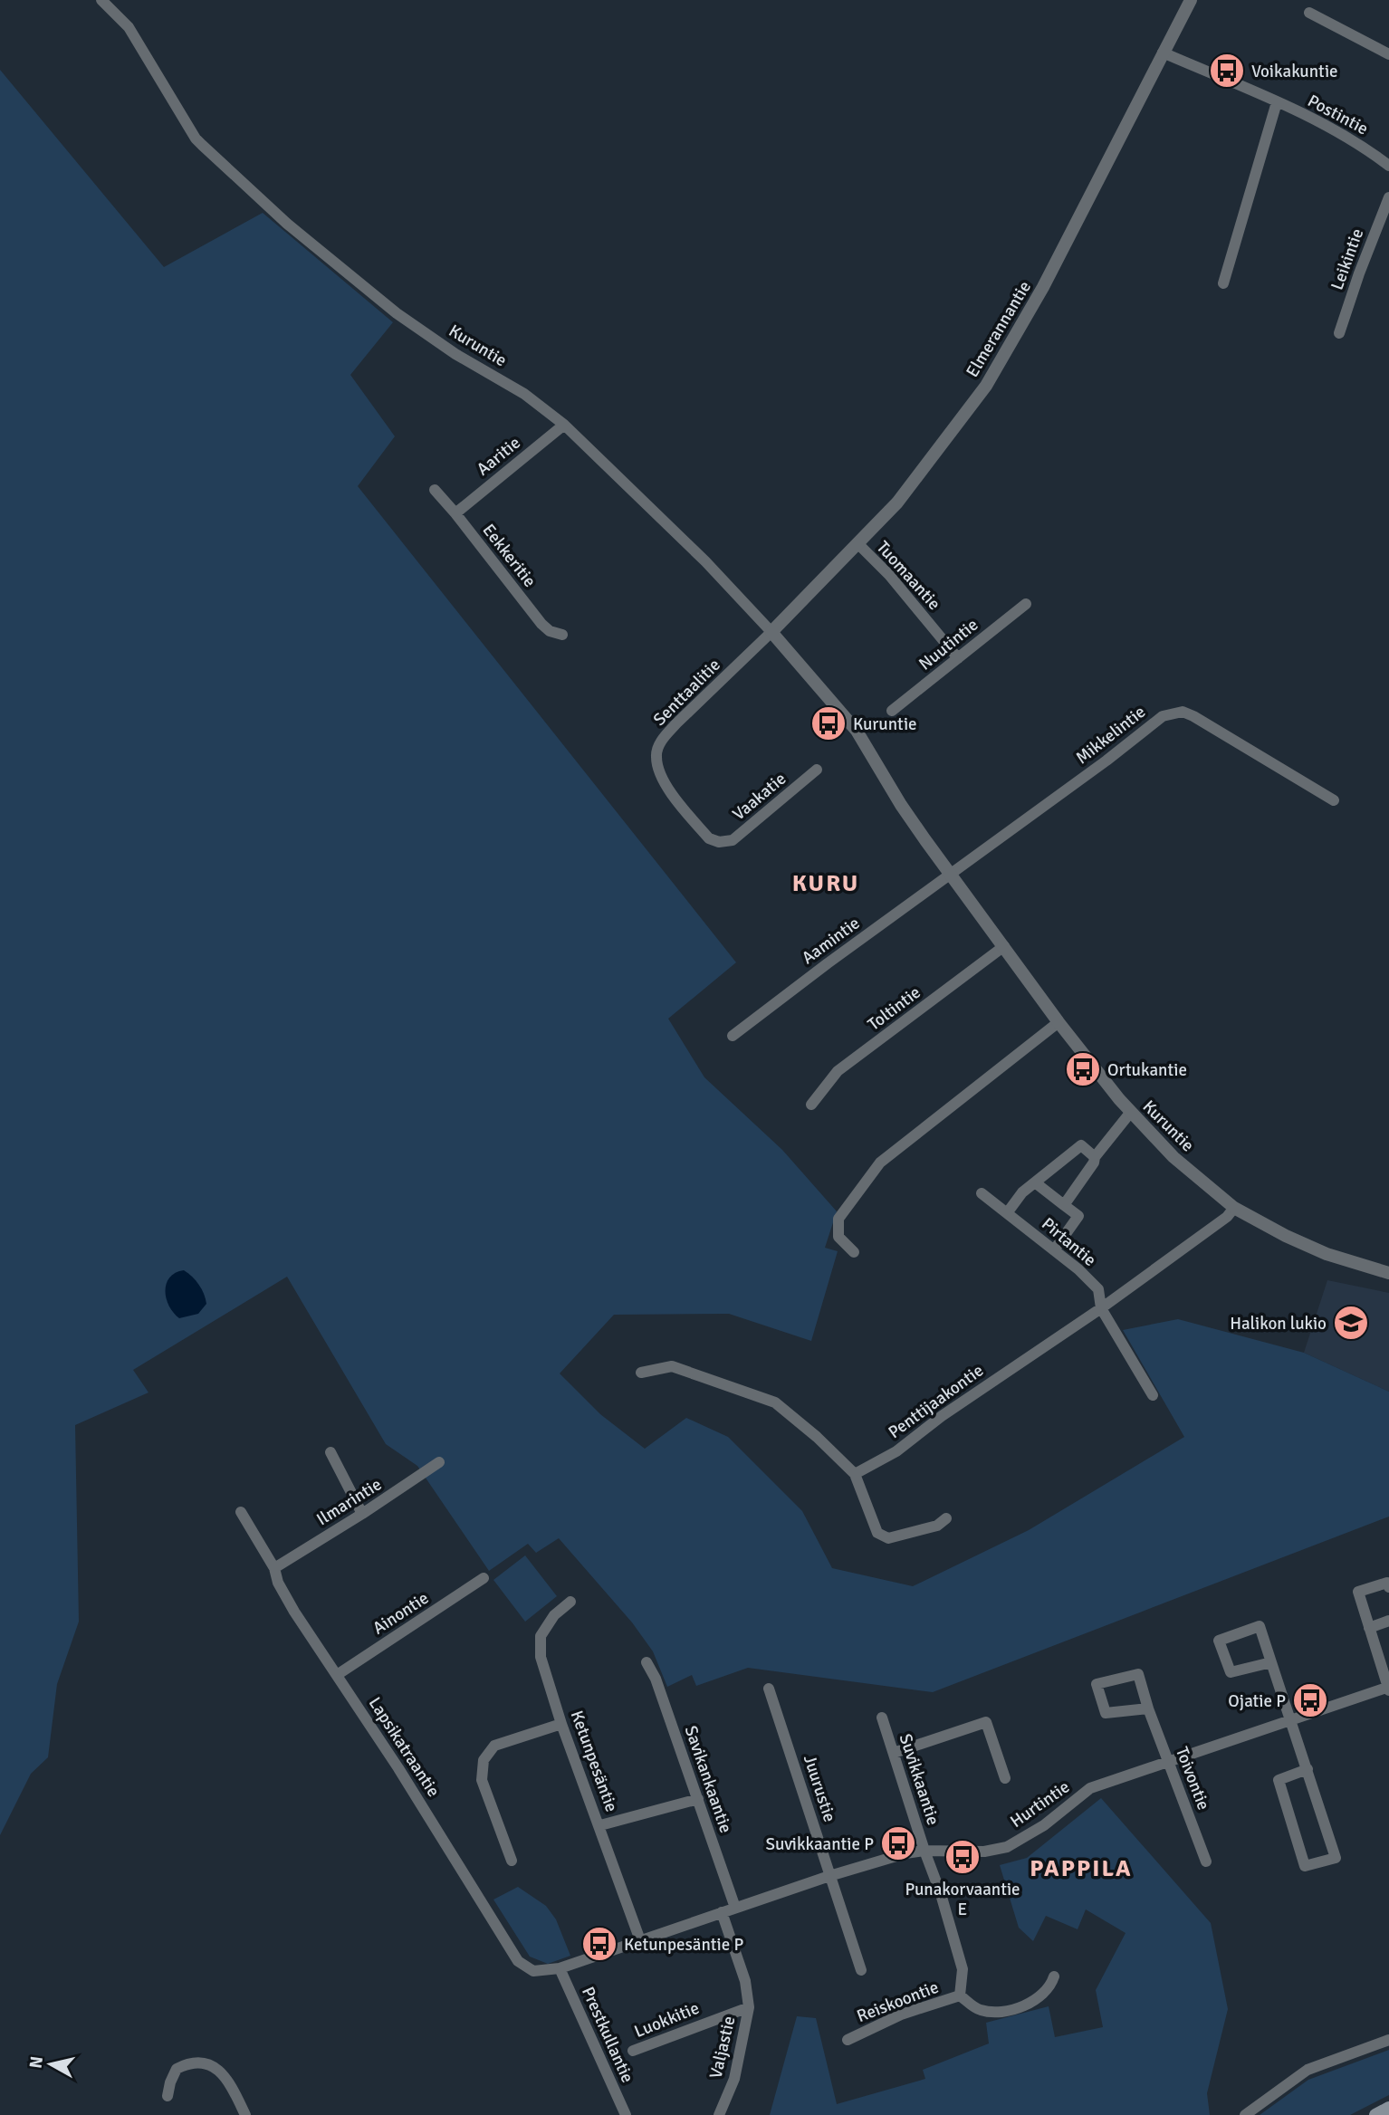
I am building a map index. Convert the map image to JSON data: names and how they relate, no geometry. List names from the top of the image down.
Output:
{
  "streets": {
    "street": [
      "Postintie",
      "Leikintie",
      "Elmerannantie",
      "Kuruntie",
      "Aaritie",
      "Eekkeritie",
      "Tuomaantie",
      "Nuutintie",
      "Senttaalitie",
      "Mikkelintie",
      "Vaakatie",
      "Aamintie",
      "Toltintie",
      "Pirtantie",
      "Penttijaakontie",
      "Ilmarintie",
      "Ainontie",
      "Lapsikatraantie",
      "Ketunpesäntie",
      "Toivontie",
      "Savikankaantie",
      "Suvikkaantie",
      "Juurustie",
      "Hurtintie",
      "Reiskoontie",
      "Luokkitie",
      "Prestkullantie",
      "Valjastie"
    ]
  },
  "crossings": [
    ["Postintie", "Elmerannantie"],
    ["Elmerannantie", "Kuruntie"],
    ["Elmerannantie", "Tuomaantie"],
    ["Elmerannantie", "Senttaalitie"],
    ["Kuruntie", "Aaritie"],
    ["Kuruntie", "Senttaalitie"],
    ["Kuruntie", "Mikkelintie"],
    ["Kuruntie", "Aamintie"],
    ["Kuruntie", "Toltintie"],
    ["Kuruntie", "Penttijaakontie"],
    ["Aaritie", "Eekkeritie"],
    ["Tuomaantie", "Nuutintie"],
    ["Senttaalitie", "Vaakatie"],
    ["Mikkelintie", "Aamintie"],
    ["Pirtantie", "Penttijaakontie"],
    ["Ilmarintie", "Lapsikatraantie"],
    ["Ainontie", "Lapsikatraantie"],
    ["Lapsikatraantie", "Hurtintie"],
    ["Lapsikatraantie", "Prestkullantie"],
    ["Ketunpesäntie", "Hurtintie"],
    ["Toivontie", "Hurtintie"],
    ["Savikankaantie", "Hurtintie"],
    ["Suvikkaantie", "Hurtintie"],
    ["Suvikkaantie", "Reiskoontie"],
    ["Juurustie", "Hurtintie"],
    ["Hurtintie", "Prestkullantie"],
    ["Hurtintie", "Valjastie"],
    ["Luokkitie", "Valjastie"]
  ],
  "districts": ["KURU", "PAPPILA"],
  "places": {
    "bus stop": [
      "Voikakuntie",
      "Kuruntie",
      "Ortukantie",
      "Ojatie P",
      "Suvikkaantie P",
      "Punakorvaantie E",
      "Ketunpesäntie P"
    ],
    "school or university": ["Halikon lukio"]
  },
  "north": "left"
}
